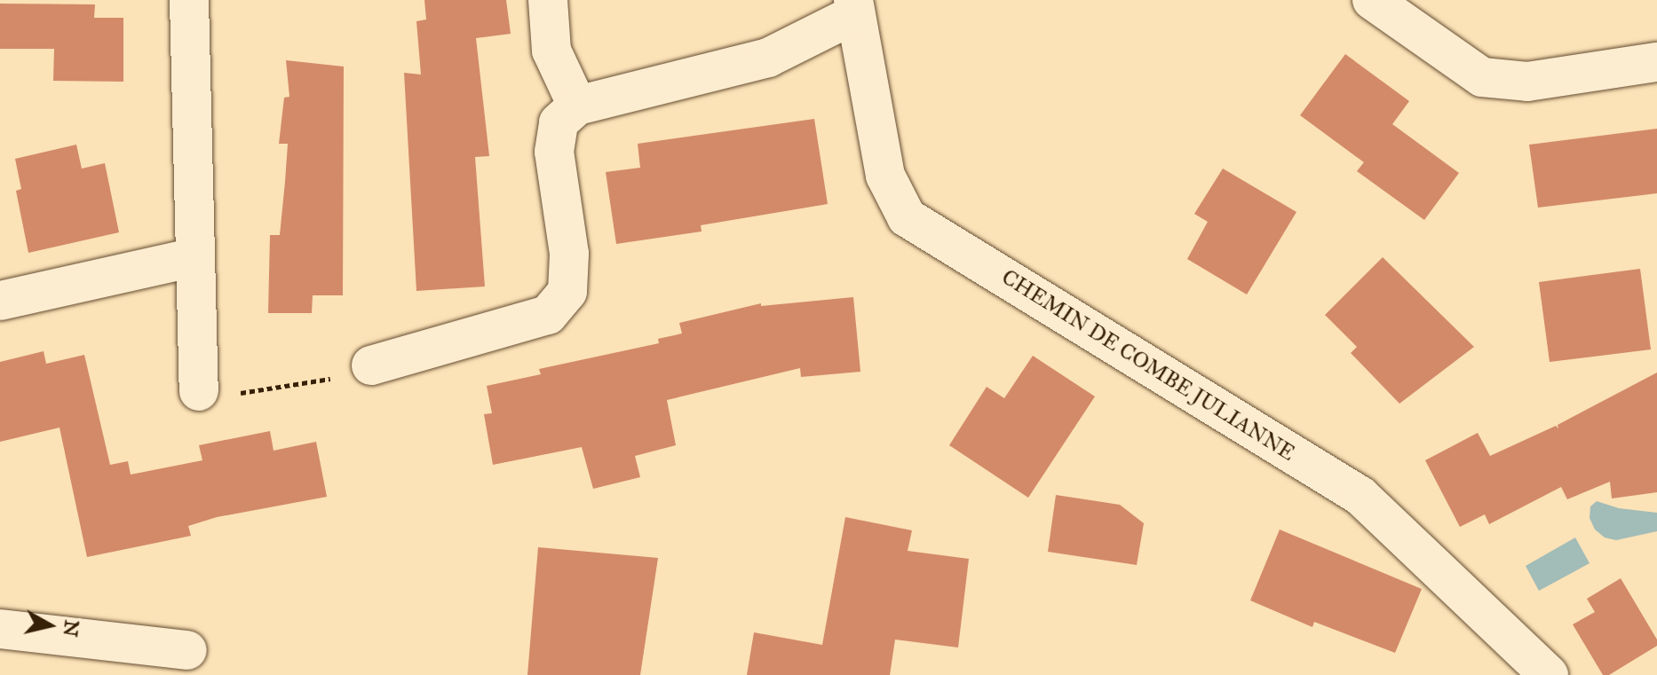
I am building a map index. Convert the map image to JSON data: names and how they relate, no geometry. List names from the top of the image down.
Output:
{
  "streets": {
    "street": ["CHEMIN DE COMBE JULIANNE"]
  },
  "north": "right"
}
